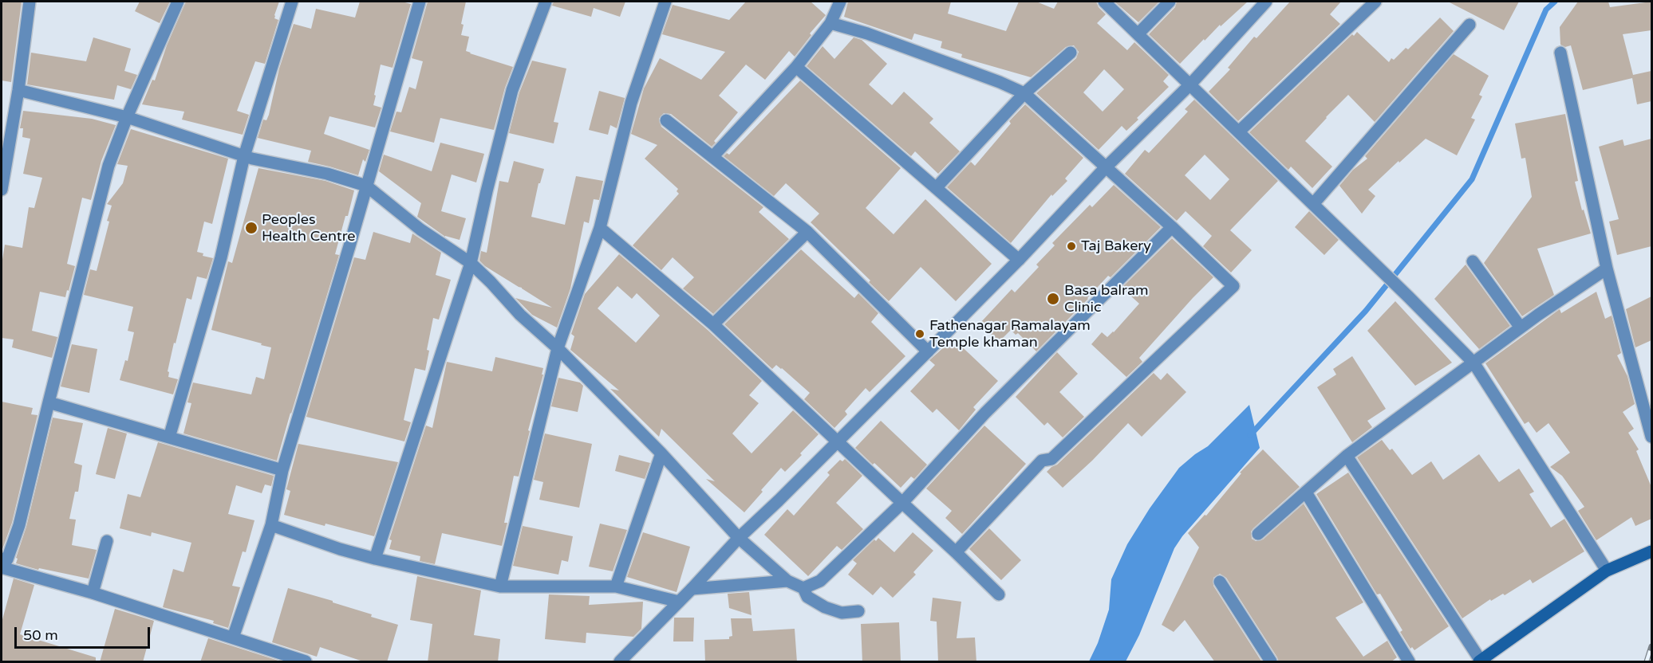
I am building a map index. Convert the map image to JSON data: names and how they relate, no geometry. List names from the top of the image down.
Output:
{
  "places": [
    "Peoples Health Centre",
    "Taj Bakery",
    "Basa balram Clinic",
    "Fathenagar Ramalayam Temple khaman"
  ],
  "scale_bar": "50 m"
}
